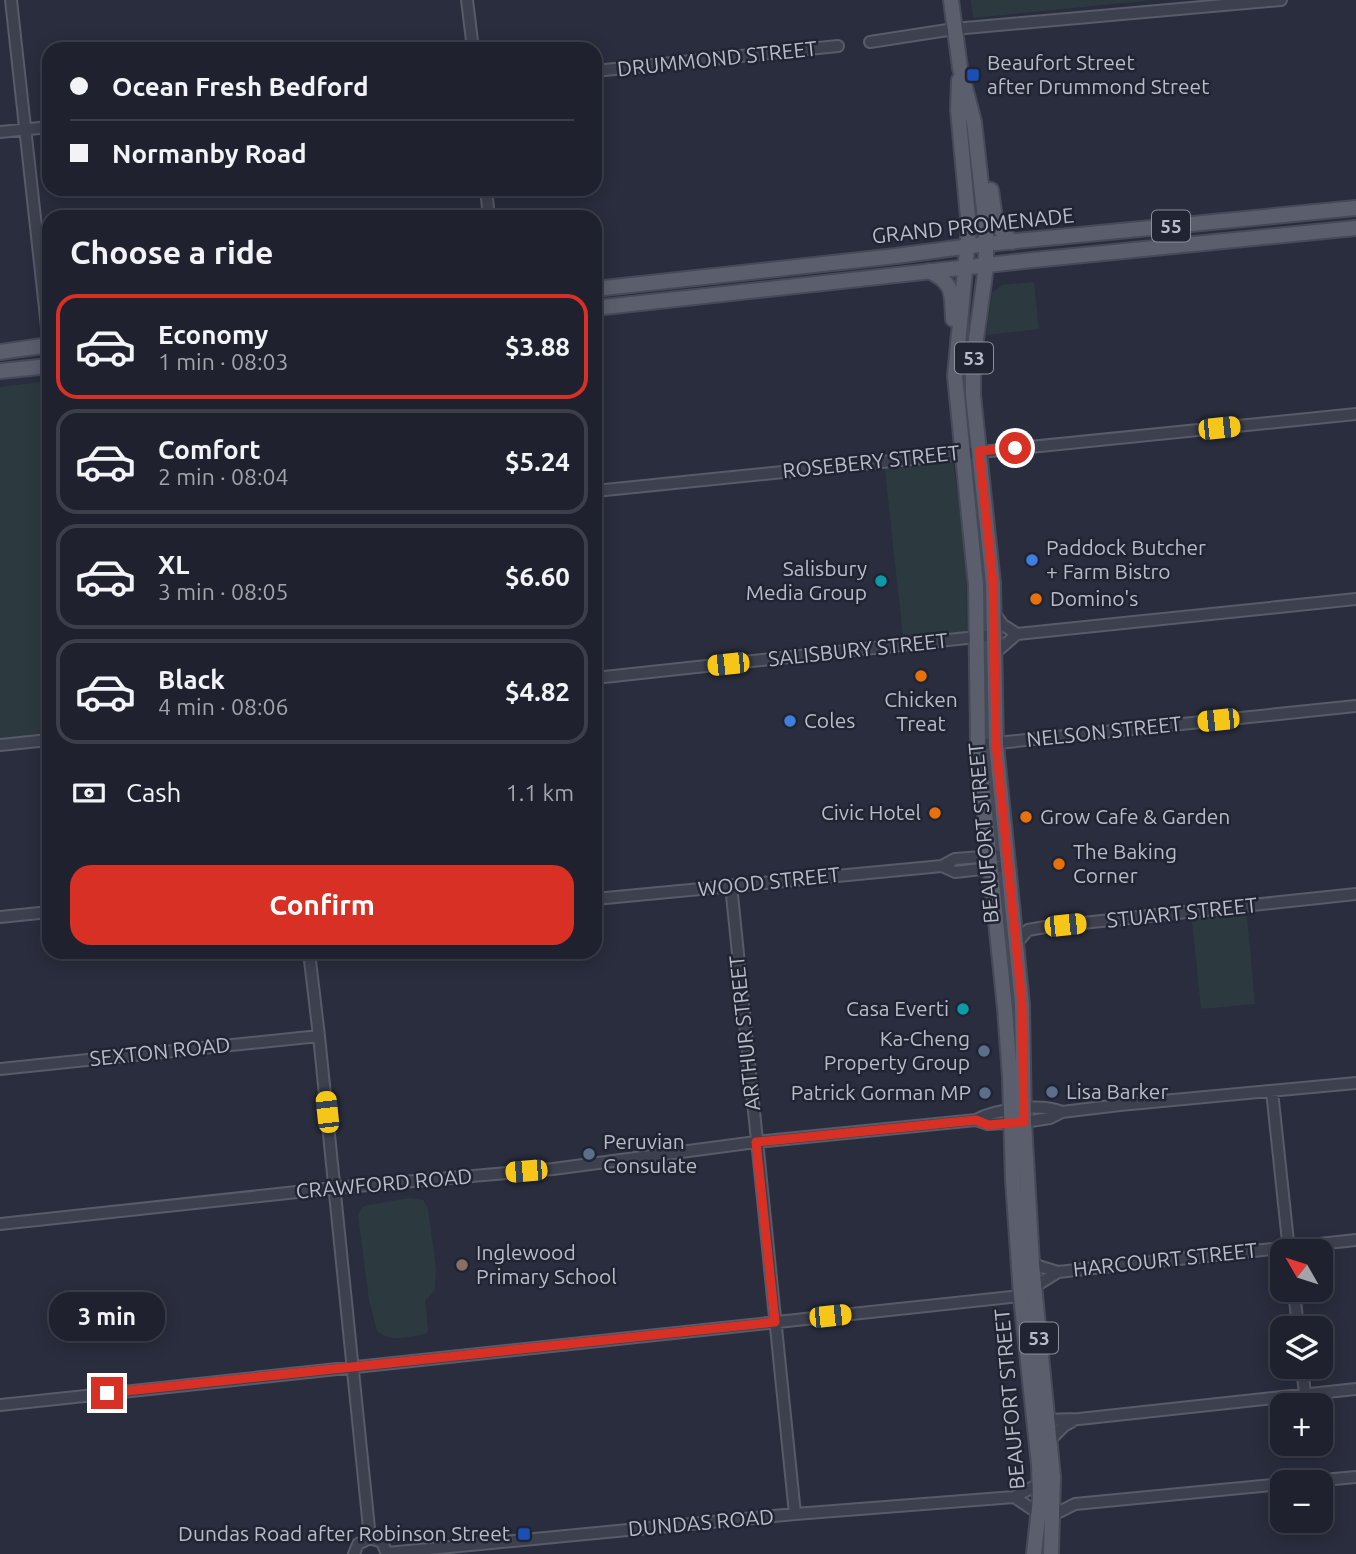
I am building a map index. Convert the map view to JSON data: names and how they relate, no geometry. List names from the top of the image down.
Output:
{
  "streets": {
    "main road": [
      "GRAND PROMENADE",
      "55",
      "53",
      "BEAUFORT STREET"
    ],
    "street": [
      "DRUMMOND STREET",
      "ROSEBERY STREET",
      "SALISBURY STREET",
      "NELSON STREET",
      "WOOD STREET",
      "STUART STREET",
      "ARTHUR STREET",
      "SEXTON ROAD",
      "CRAWFORD ROAD",
      "HARCOURT STREET",
      "DUNDAS ROAD"
    ]
  },
  "crossings": [
    ["GRAND PROMENADE", "BEAUFORT STREET"],
    ["ROSEBERY STREET", "BEAUFORT STREET"],
    ["SALISBURY STREET", "BEAUFORT STREET"],
    ["NELSON STREET", "BEAUFORT STREET"],
    ["BEAUFORT STREET", "WOOD STREET"],
    ["BEAUFORT STREET", "STUART STREET"],
    ["BEAUFORT STREET", "CRAWFORD ROAD"],
    ["BEAUFORT STREET", "HARCOURT STREET"],
    ["BEAUFORT STREET", "DUNDAS ROAD"],
    ["WOOD STREET", "ARTHUR STREET"],
    ["ARTHUR STREET", "CRAWFORD ROAD"],
    ["ARTHUR STREET", "DUNDAS ROAD"]
  ],
  "places": {
    "transit": ["Beaufort Street after Drummond Street", "Dundas Road after Robinson Street"],
    "other": [
      "Paddock Butcher + Farm Bistro",
      "Salisbury Media Group",
      "Domino's",
      "Chicken Treat",
      "Coles",
      "Civic Hotel",
      "Grow Cafe & Garden",
      "The Baking Corner",
      "Casa Everti",
      "Ka-Cheng Property Group",
      "Lisa Barker",
      "Patrick Gorman MP",
      "Peruvian Consulate",
      "Inglewood Primary School"
    ]
  },
  "north": "top left",
  "page": {
    "banner": ["Ocean Fresh Bedford", "Normanby Road"],
    "heading": "Choose a ride",
    "list": [
      {
        "name": "Economy",
        "note": "1 min · 08:03",
        "value": "$3.88"
      },
      {
        "name": "Comfort",
        "note": "2 min · 08:04",
        "value": "$5.24"
      },
      {
        "name": "XL",
        "note": "3 min · 08:05",
        "value": "$6.60"
      },
      {
        "name": "Black",
        "note": "4 min · 08:06",
        "value": "$4.82"
      }
    ],
    "pay": ["Cash", "1.1 km"],
    "buttons": "Confirm",
    "map_buttons": ["+", "−"],
    "bubble": "3 min"
  }
}
